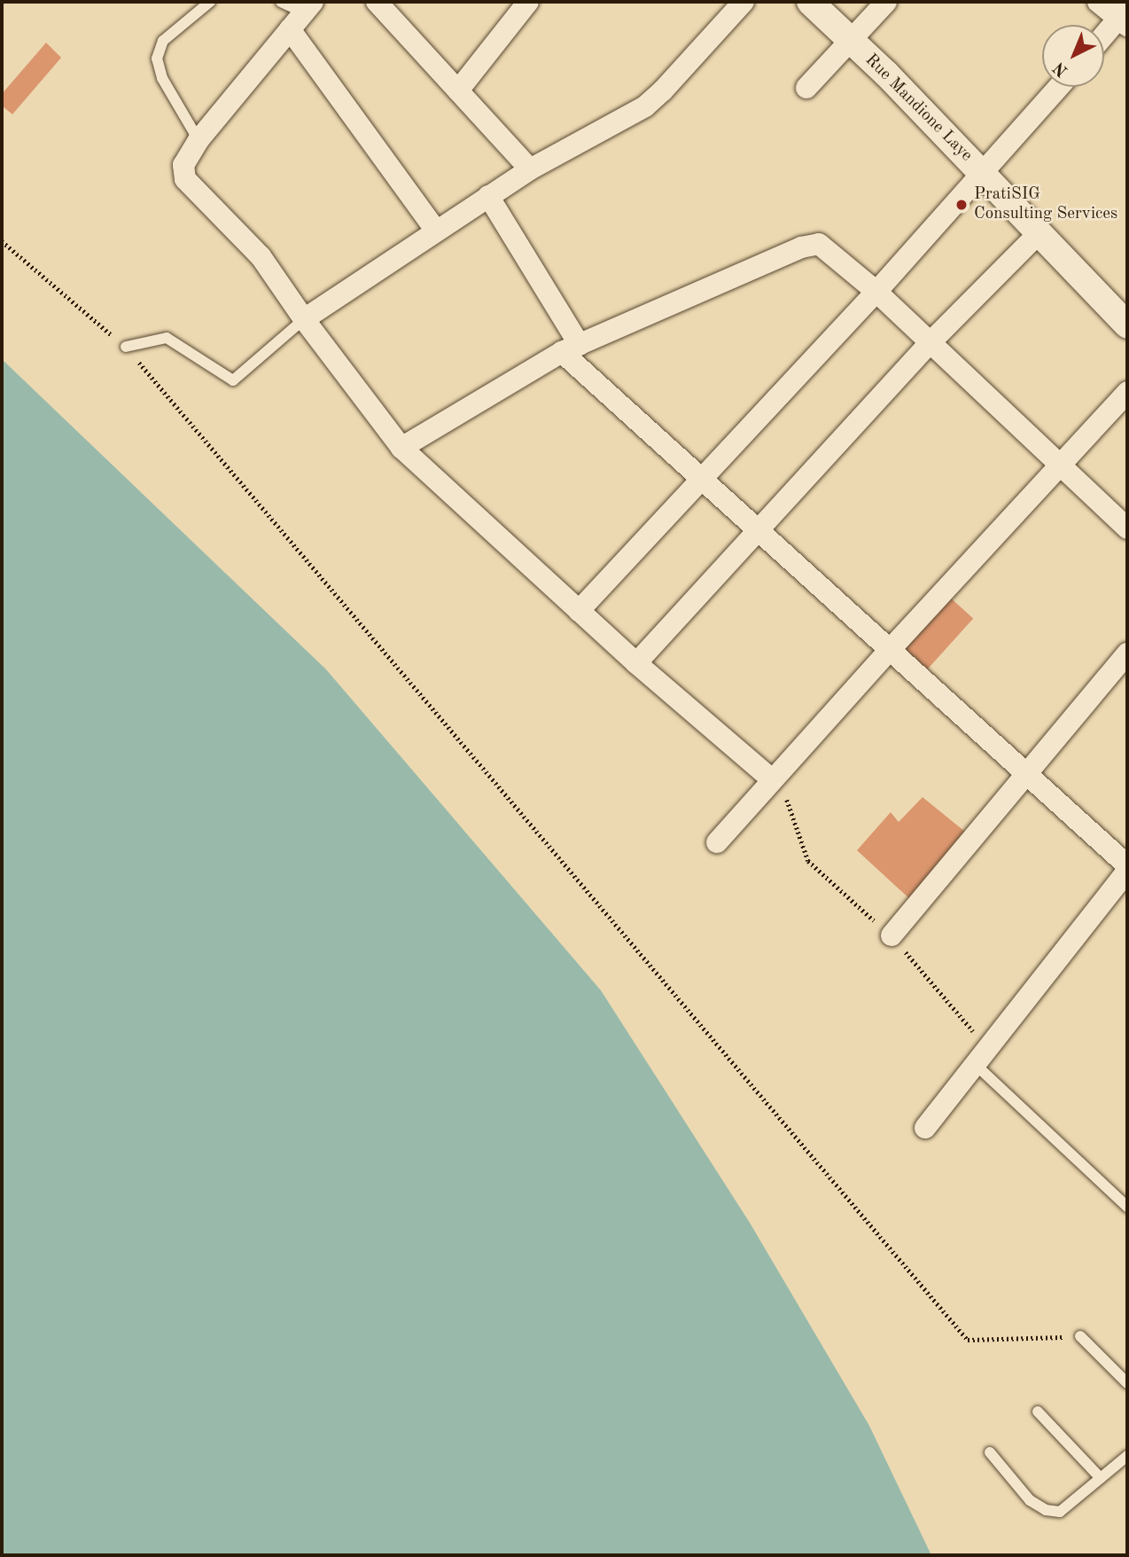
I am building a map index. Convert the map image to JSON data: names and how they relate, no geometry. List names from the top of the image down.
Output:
{
  "streets": {
    "street": ["Rue Mandione Laye"]
  },
  "places": ["PratiSIG Consulting Services"],
  "north": "bottom left"
}
